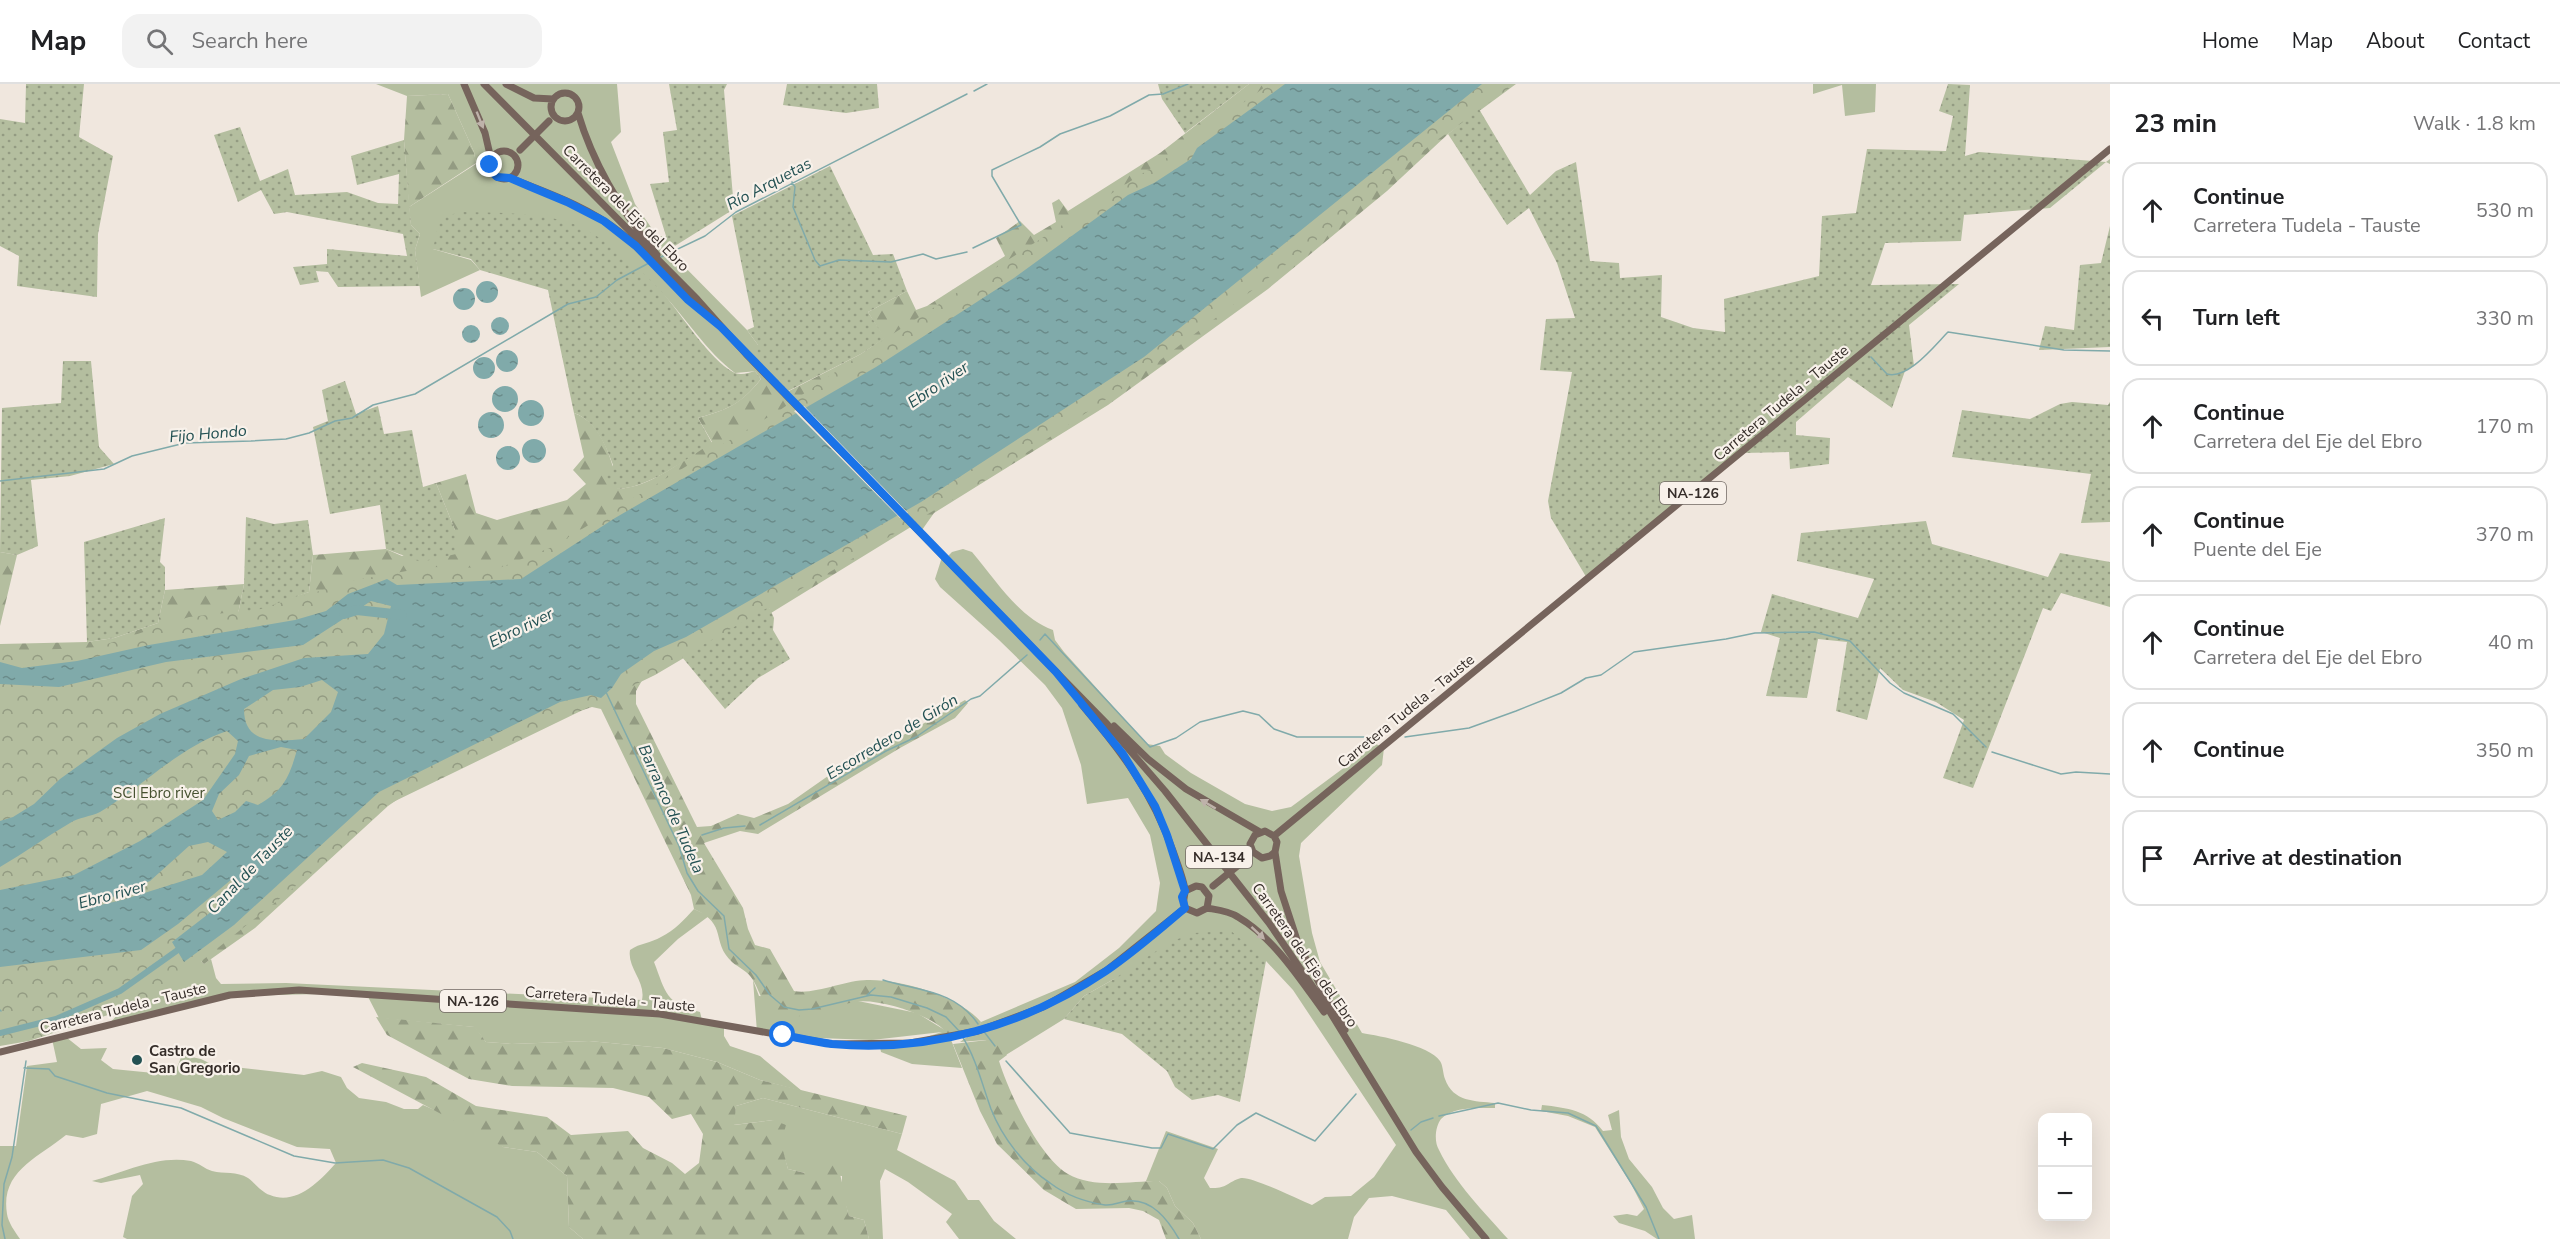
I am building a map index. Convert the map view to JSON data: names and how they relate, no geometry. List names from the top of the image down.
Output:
{
  "streets": {
    "main road": [
      "Carretera del Eje del Ebro",
      "Carretera Tudela - Tauste",
      "NA-126",
      "NA-134"
    ]
  },
  "water": [
    "Río Arquetas",
    "Ebro river",
    "Fijo Hondo",
    "Escorredero de Girón",
    "Barranco de Tudela",
    "Canal de Tauste"
  ],
  "parks": ["SCI Ebro river"],
  "places": ["Castro de San Gregorio"],
  "page": {
    "header": "Map",
    "search": "Search here",
    "nav": [
      "Home",
      "Map",
      "About",
      "Contact"
    ],
    "heading": ["23 min", "Walk · 1.8 km"],
    "list": [
      ["Continue", "Carretera Tudela - Tauste", "530 m"],
      ["Turn left", "330 m"],
      ["Continue", "Carretera del Eje del Ebro", "170 m"],
      ["Continue", "Puente del Eje", "370 m"],
      ["Continue", "Carretera del Eje del Ebro", "40 m"],
      ["Continue", "350 m"],
      "Arrive at destination"
    ],
    "map_buttons": ["+", "−"]
  }
}
